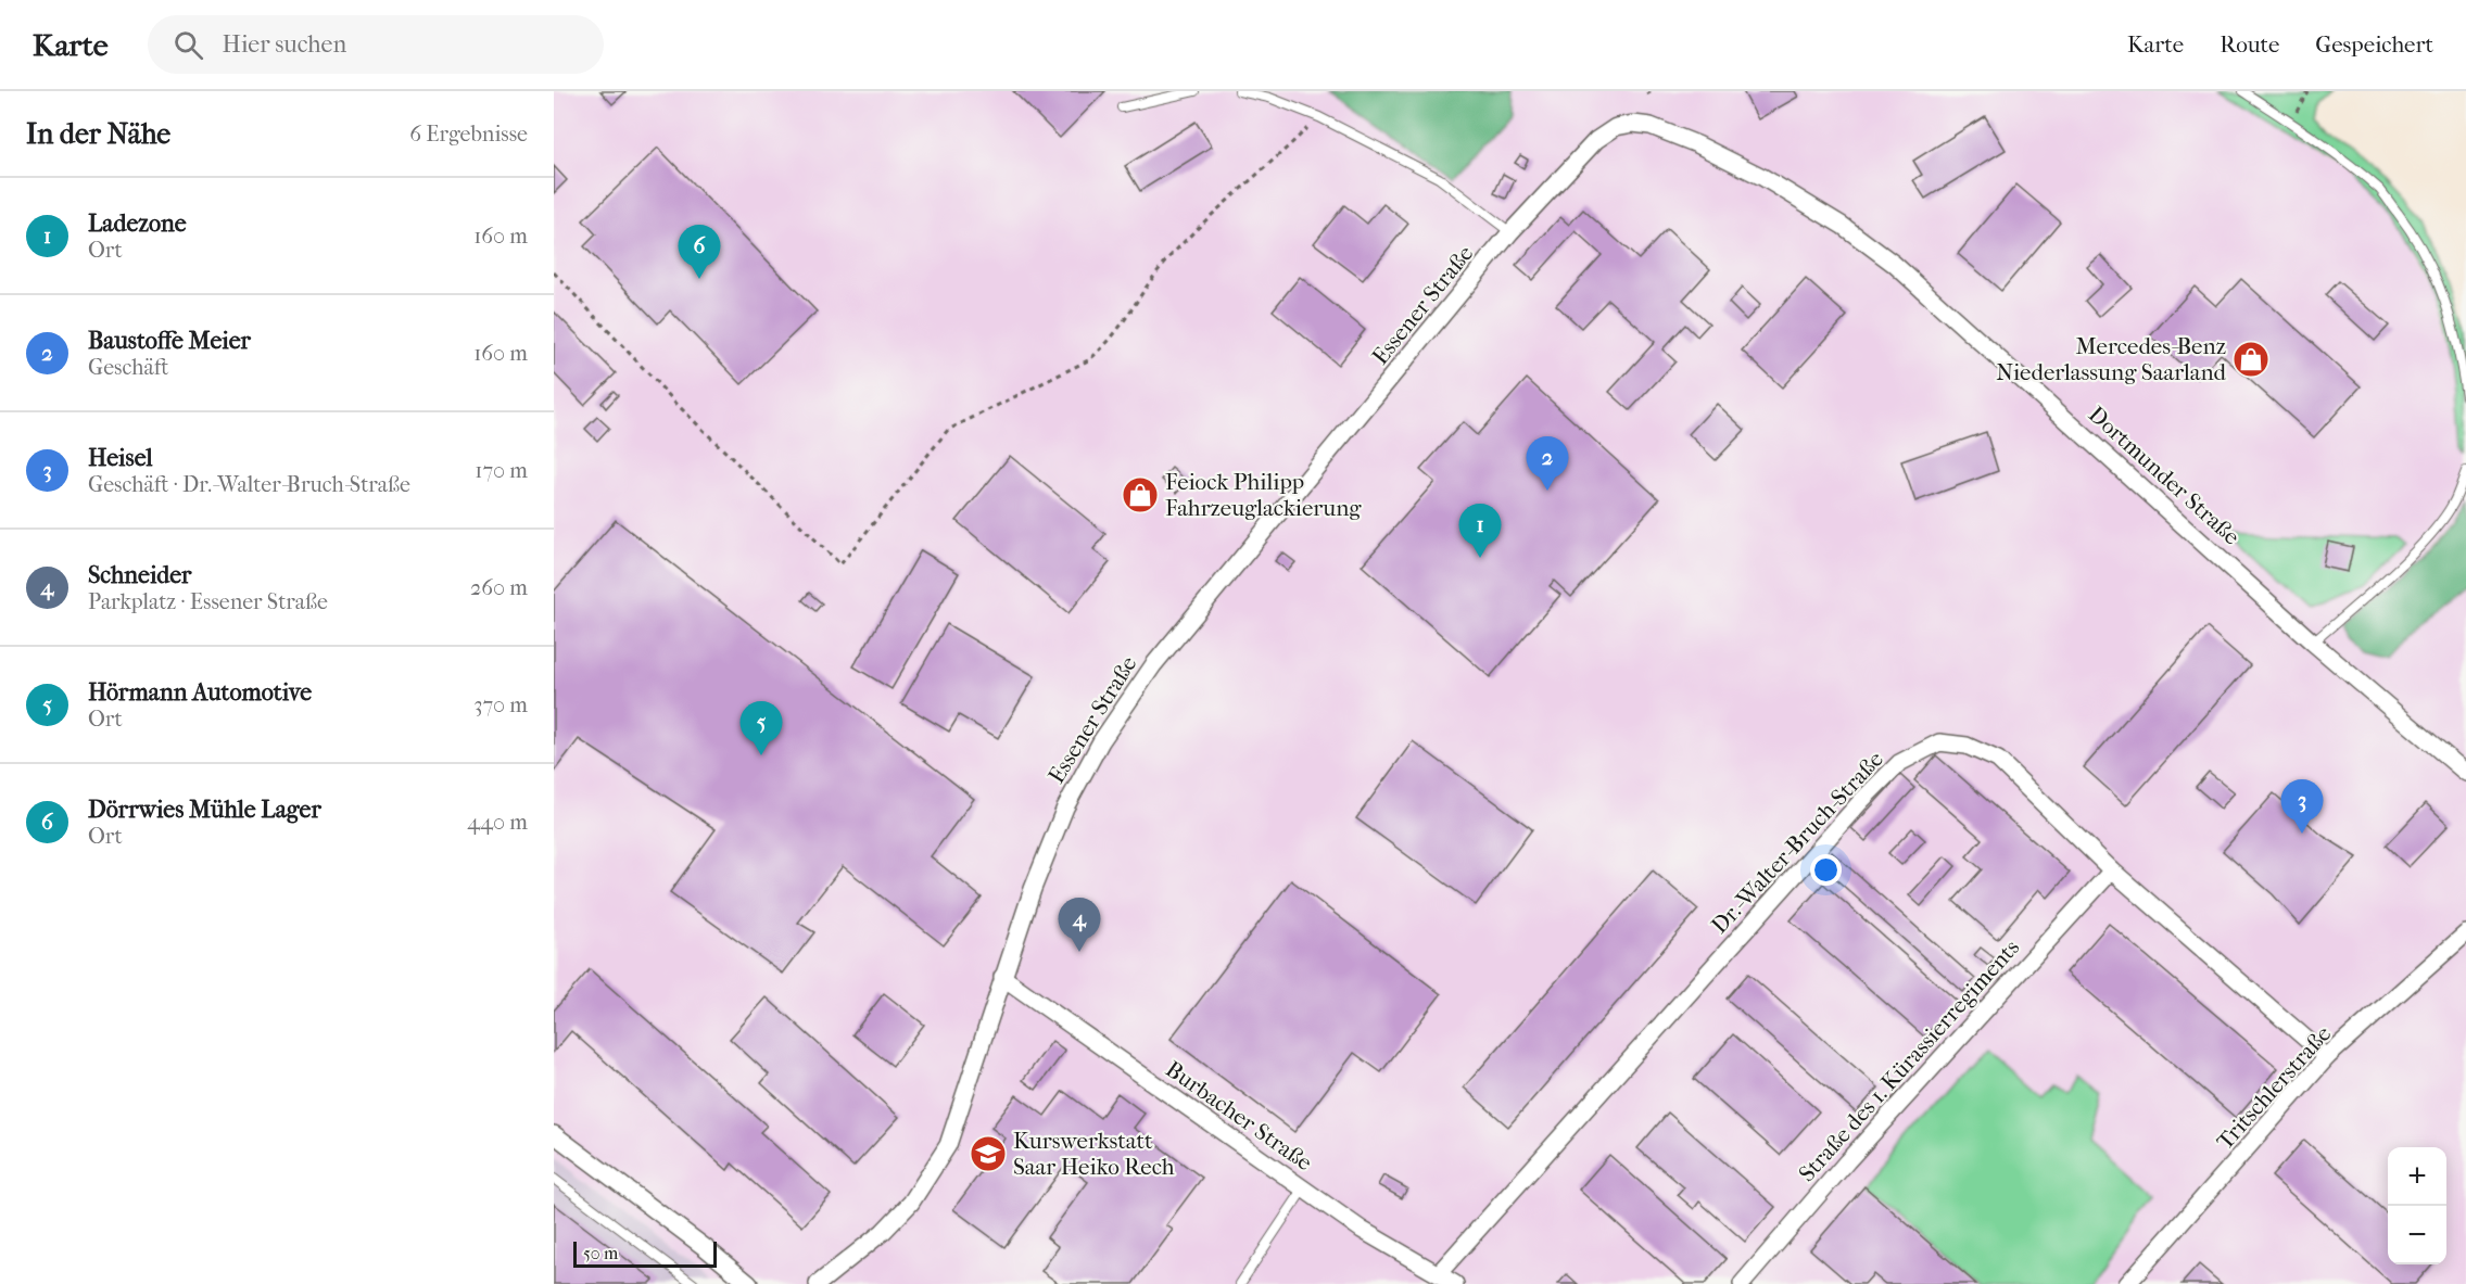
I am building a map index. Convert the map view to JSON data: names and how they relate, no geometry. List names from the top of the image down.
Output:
{
  "streets": {
    "street": [
      "Essener Straße",
      "Dortmunder Straße",
      "Dr.-Walter-Bruch-Straße",
      "Straße des 1. Kürassierregiments",
      "Tritschlerstraße",
      "Burbacher Straße"
    ]
  },
  "crossings": [
    ["Essener Straße", "Dortmunder Straße"],
    ["Essener Straße", "Burbacher Straße"],
    ["Dr.-Walter-Bruch-Straße", "Straße des 1. Kürassierregiments"],
    ["Dr.-Walter-Bruch-Straße", "Tritschlerstraße"],
    ["Dr.-Walter-Bruch-Straße", "Burbacher Straße"]
  ],
  "places": {
    "shop": ["Mercedes-Benz Niederlassung Saarland", "Feiock Philipp Fahrzeuglackierung"],
    "school or university": ["Kurswerkstatt Saar Heiko Rech"]
  },
  "scale_bar": "50 m",
  "page": {
    "header": "Karte",
    "search": "Hier suchen",
    "nav": ["Karte", "Route", "Gespeichert"],
    "heading": ["In der Nähe", "6 Ergebnisse"],
    "list": [
      {
        "mark": "1",
        "name": "Ladezone",
        "note": "Ort",
        "value": "160 m"
      },
      {
        "mark": "2",
        "name": "Baustoffe Meier",
        "note": "Geschäft",
        "value": "160 m"
      },
      {
        "mark": "3",
        "name": "Heisel",
        "note": "Geschäft · Dr.-Walter-Bruch-Straße",
        "value": "170 m"
      },
      {
        "mark": "4",
        "name": "Schneider",
        "note": "Parkplatz · Essener Straße",
        "value": "260 m"
      },
      {
        "mark": "5",
        "name": "Hörmann Automotive",
        "note": "Ort",
        "value": "370 m"
      },
      {
        "mark": "6",
        "name": "Dörrwies Mühle Lager",
        "note": "Ort",
        "value": "440 m"
      }
    ],
    "pins": [
      "6",
      "2",
      "1",
      "5",
      "3",
      "4"
    ],
    "map_buttons": ["+", "−"],
    "scale": "50 m"
  }
}
